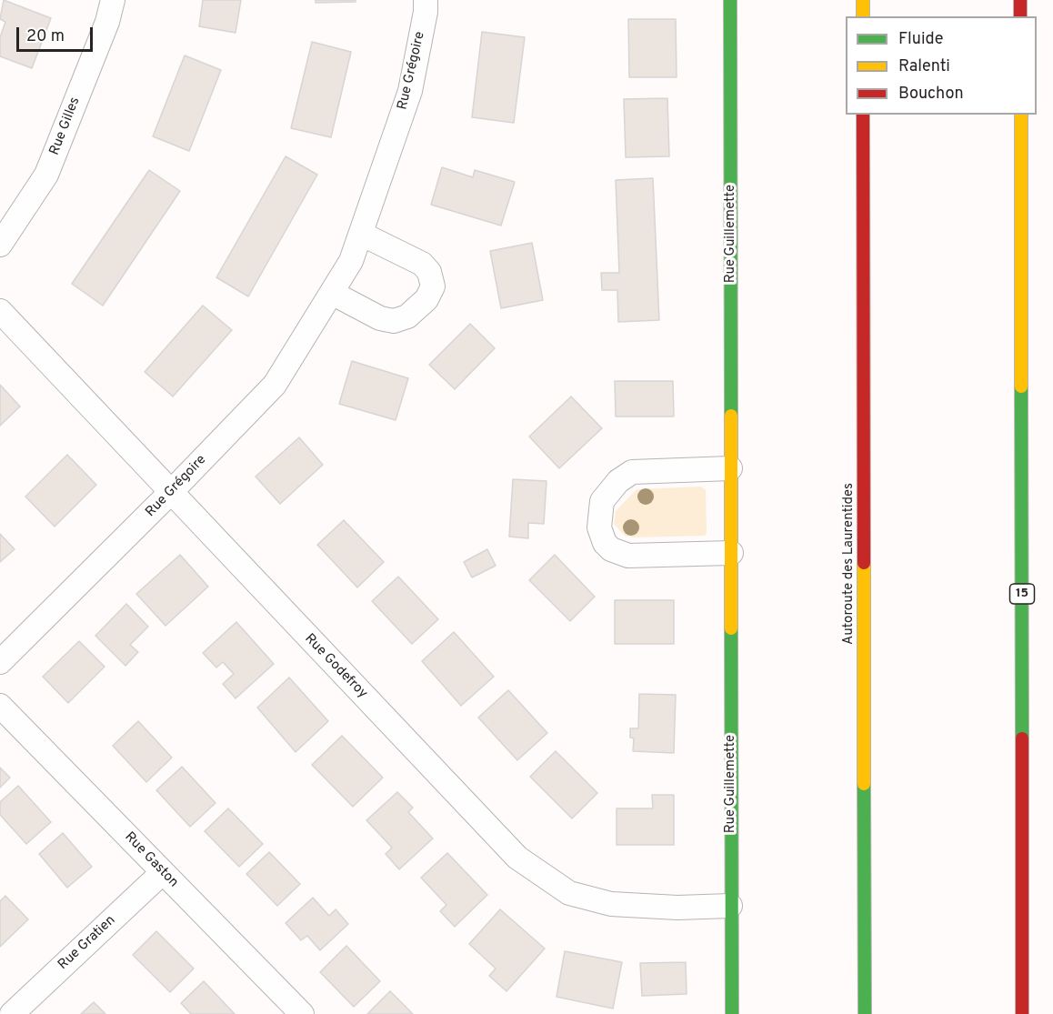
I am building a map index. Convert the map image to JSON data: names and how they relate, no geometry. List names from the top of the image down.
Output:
{
  "streets": {
    "main road": ["Rue Guillemette", "Autoroute des Laurentides", "15"],
    "street": [
      "Rue Grégoire",
      "Rue Gilles",
      "Rue Godefroy",
      "Rue Gaston",
      "Rue Gratien"
    ]
  },
  "crossings": [
    ["Rue Grégoire", "Rue Godefroy"],
    ["Rue Guillemette", "Rue Godefroy"],
    ["Rue Gaston", "Rue Gratien"]
  ],
  "legend": ["Fluide", "Ralenti", "Bouchon"],
  "scale_bar": "20 m"
}
